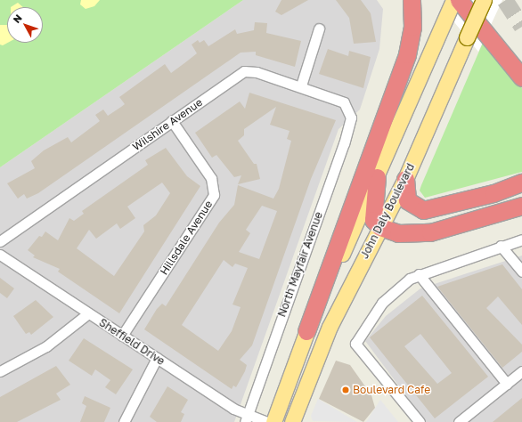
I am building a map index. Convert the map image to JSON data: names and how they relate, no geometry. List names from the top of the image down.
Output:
{
  "streets": {
    "main road": ["John Daly Boulevard"],
    "street": [
      "Wilshire Avenue",
      "Hillsdale Avenue",
      "North Mayfair Avenue",
      "Sheffield Drive"
    ]
  },
  "crossings": [
    ["Wilshire Avenue", "Hillsdale Avenue"],
    ["Wilshire Avenue", "North Mayfair Avenue"],
    ["Hillsdale Avenue", "Sheffield Drive"],
    ["North Mayfair Avenue", "Sheffield Drive"]
  ],
  "places": ["Boulevard Cafe"],
  "north": "top left"
}
